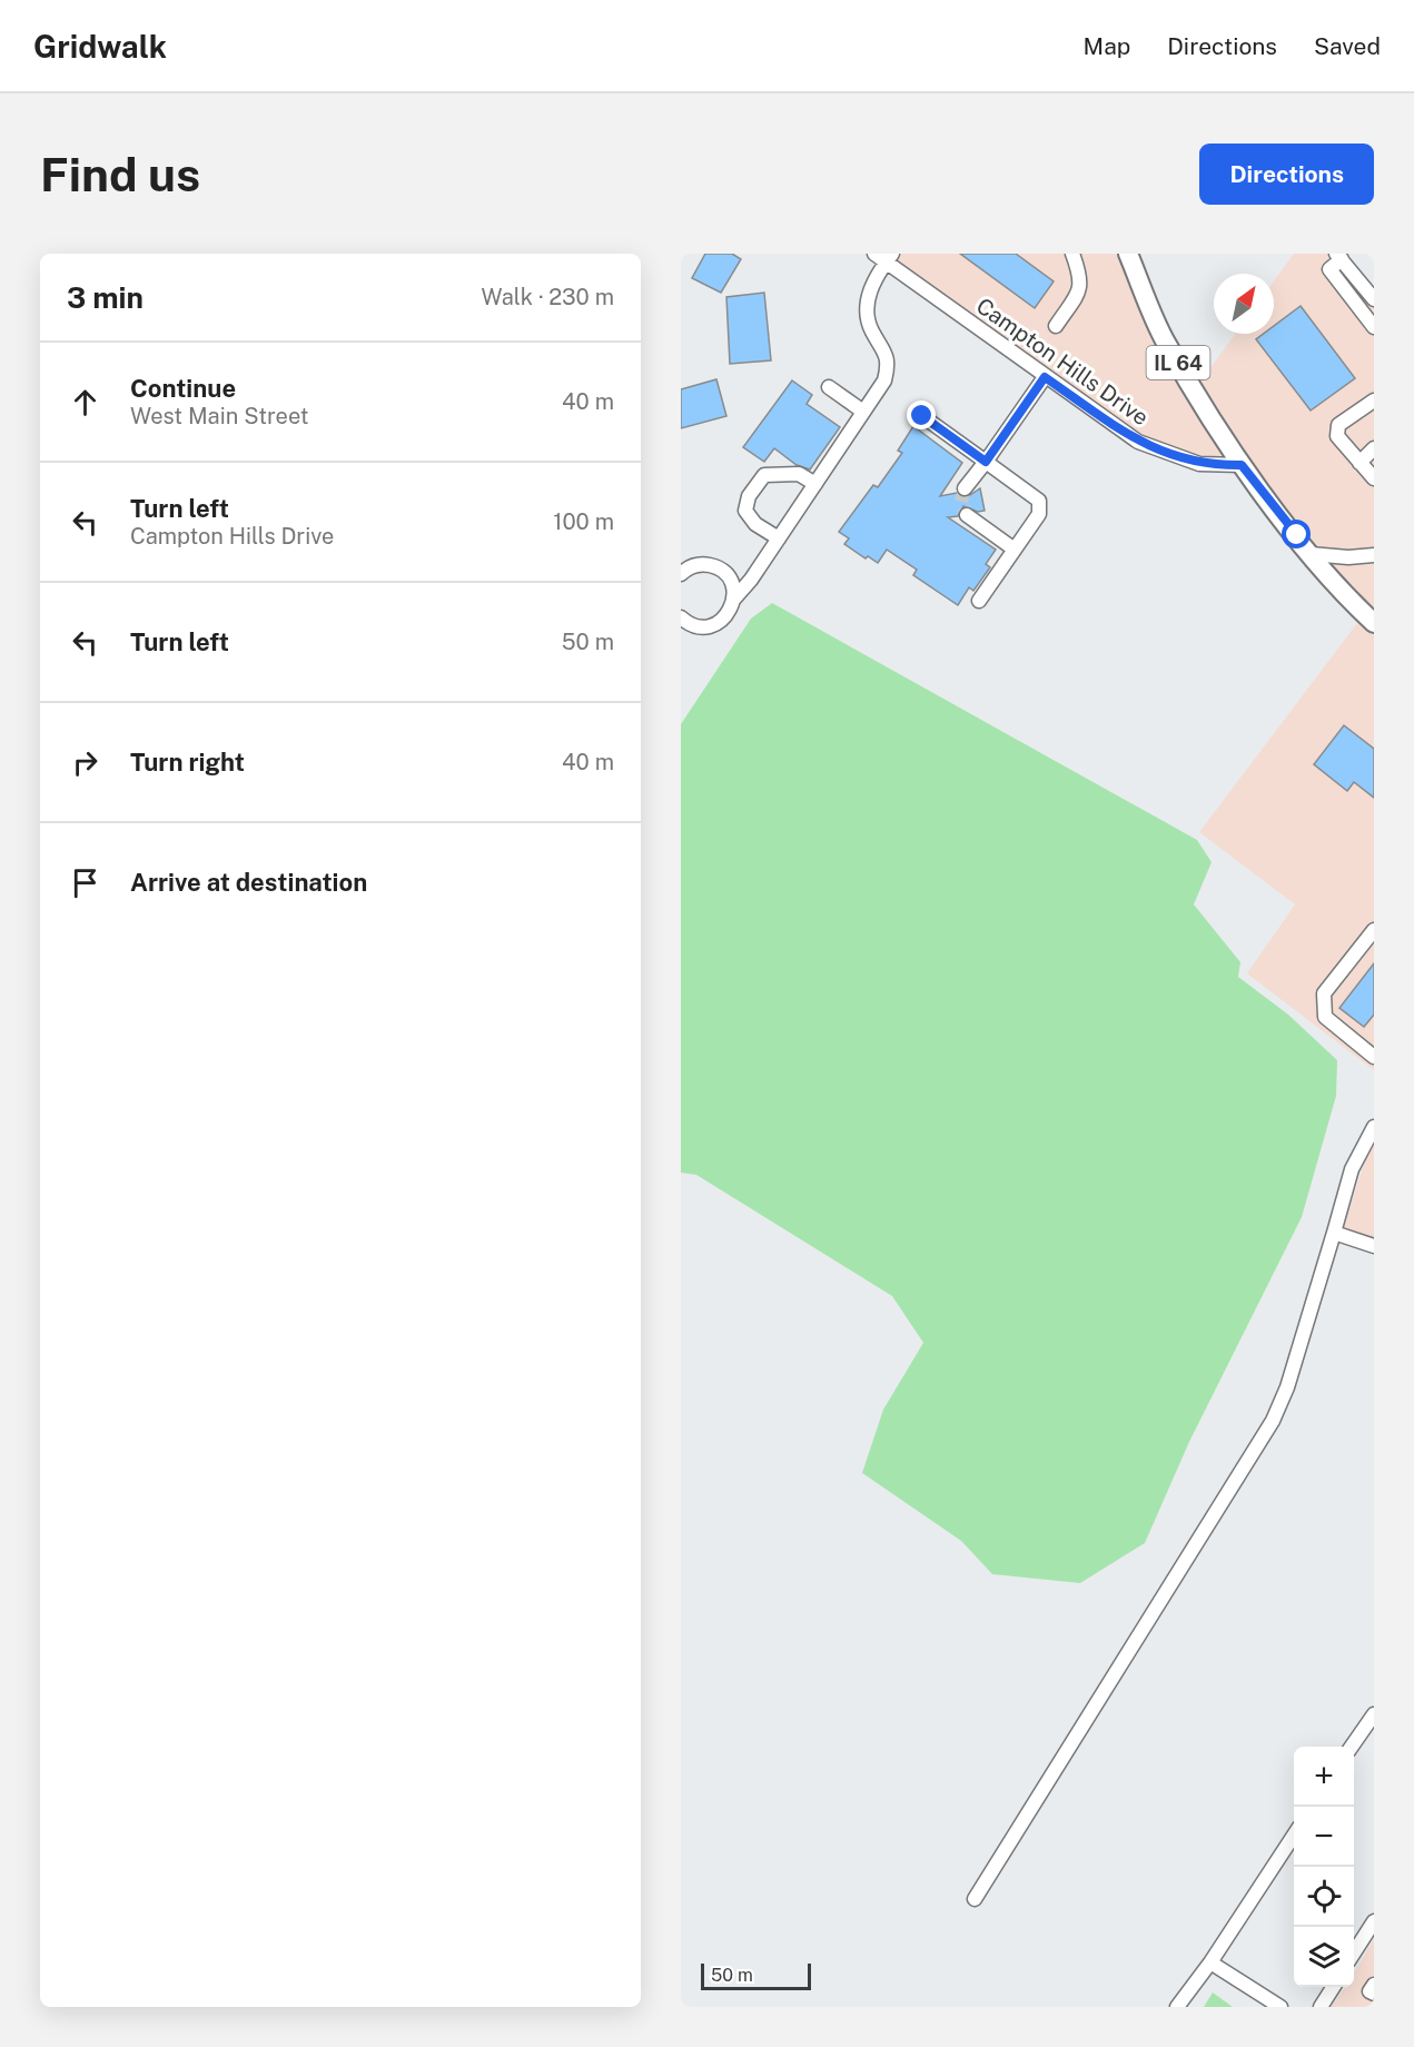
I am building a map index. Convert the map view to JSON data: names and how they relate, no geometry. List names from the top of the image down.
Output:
{
  "streets": {
    "main road": ["IL 64"],
    "street": ["Campton Hills Drive"]
  },
  "crossings": [
    ["Campton Hills Drive", "IL 64"]
  ],
  "scale_bar": "50 m",
  "north": "top right",
  "page": {
    "header": "Gridwalk",
    "nav": ["Map", "Directions", "Saved"],
    "buttons": "Directions",
    "title": "Find us",
    "heading": ["3 min", "Walk · 230 m"],
    "list": [
      ["Continue", "West Main Street", "40 m"],
      ["Turn left", "Campton Hills Drive", "100 m"],
      ["Turn left", "50 m"],
      ["Turn right", "40 m"],
      "Arrive at destination"
    ],
    "map_buttons": ["+", "−"],
    "scale": "50 m"
  }
}
